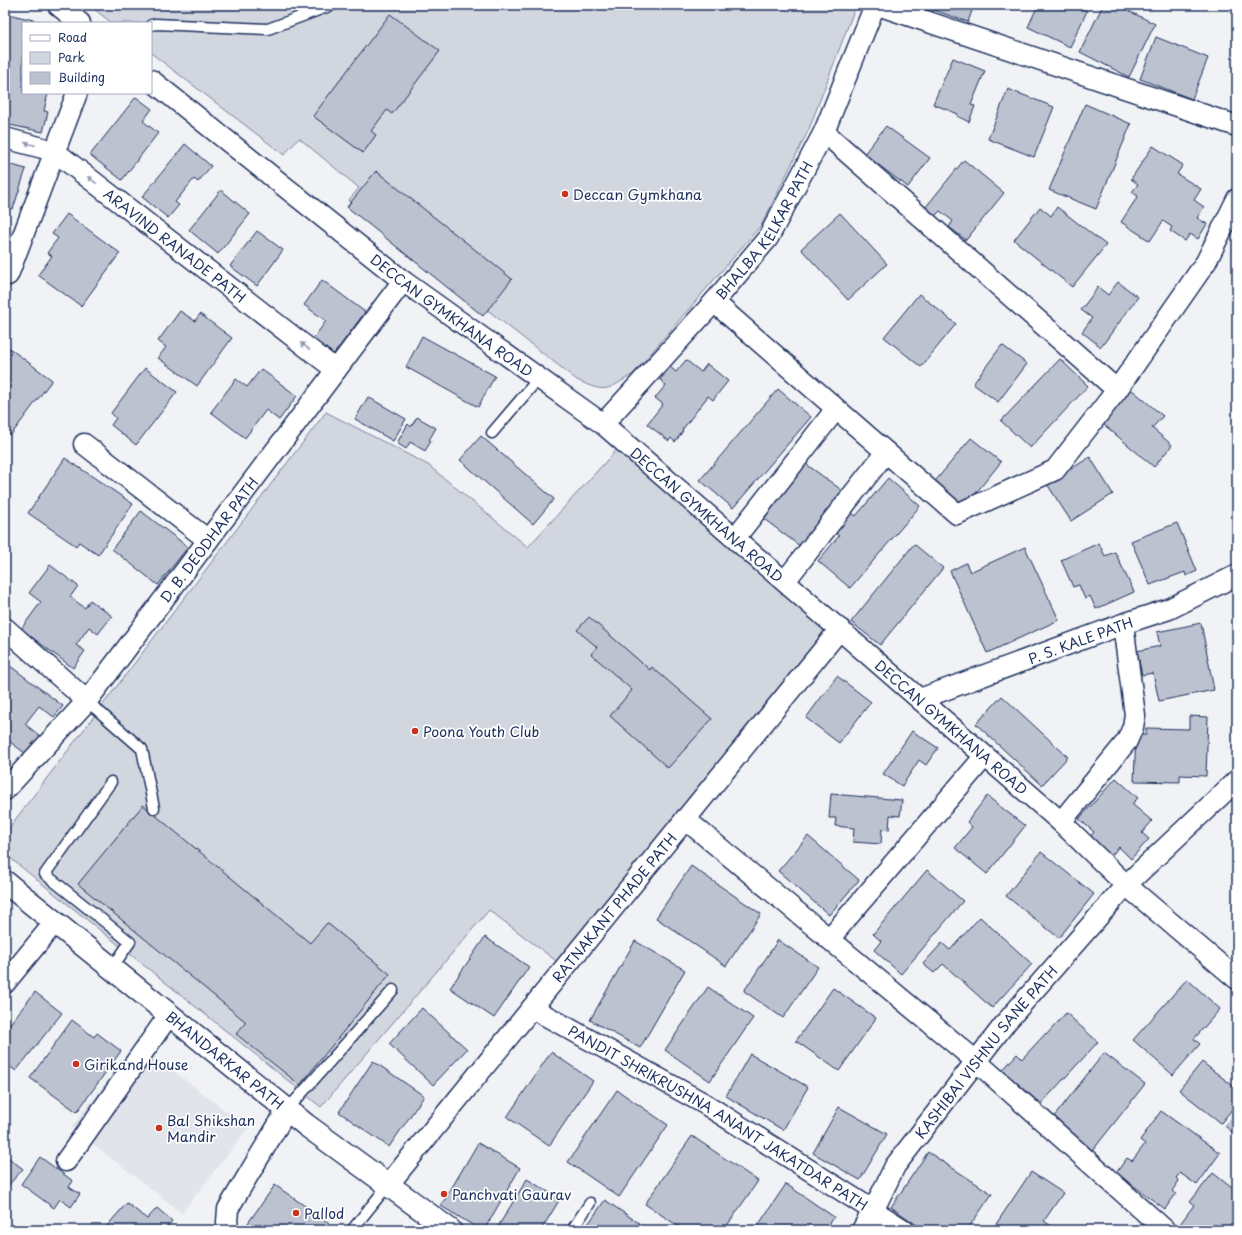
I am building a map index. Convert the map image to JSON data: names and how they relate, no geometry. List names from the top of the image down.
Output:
{
  "streets": {
    "street": [
      "BHALBA KELKAR PATH",
      "ARAVIND RANADE PATH",
      "DECCAN GYMKHANA ROAD",
      "D. B. DEODHAR PATH",
      "P. S. KALE PATH",
      "RATNAKANT PHADE PATH",
      "KASHIBAI VISHNU SANE PATH",
      "BHANDARKAR PATH",
      "PANDIT SHRIKRUSHNA ANANT JAKATDAR PATH"
    ]
  },
  "crossings": [
    ["BHALBA KELKAR PATH", "DECCAN GYMKHANA ROAD"],
    ["ARAVIND RANADE PATH", "D. B. DEODHAR PATH"],
    ["DECCAN GYMKHANA ROAD", "D. B. DEODHAR PATH"],
    ["DECCAN GYMKHANA ROAD", "P. S. KALE PATH"],
    ["DECCAN GYMKHANA ROAD", "RATNAKANT PHADE PATH"],
    ["DECCAN GYMKHANA ROAD", "KASHIBAI VISHNU SANE PATH"],
    ["RATNAKANT PHADE PATH", "BHANDARKAR PATH"],
    ["RATNAKANT PHADE PATH", "PANDIT SHRIKRUSHNA ANANT JAKATDAR PATH"],
    ["KASHIBAI VISHNU SANE PATH", "PANDIT SHRIKRUSHNA ANANT JAKATDAR PATH"]
  ],
  "one_way": ["ARAVIND RANADE PATH"],
  "places": [
    "Deccan Gymkhana",
    "Poona Youth Club",
    "Girikand House",
    "Bal Shikshan Mandir",
    "Panchvati Gaurav",
    "Pallod"
  ],
  "legend": ["Road", "Park", "Building"]
}
